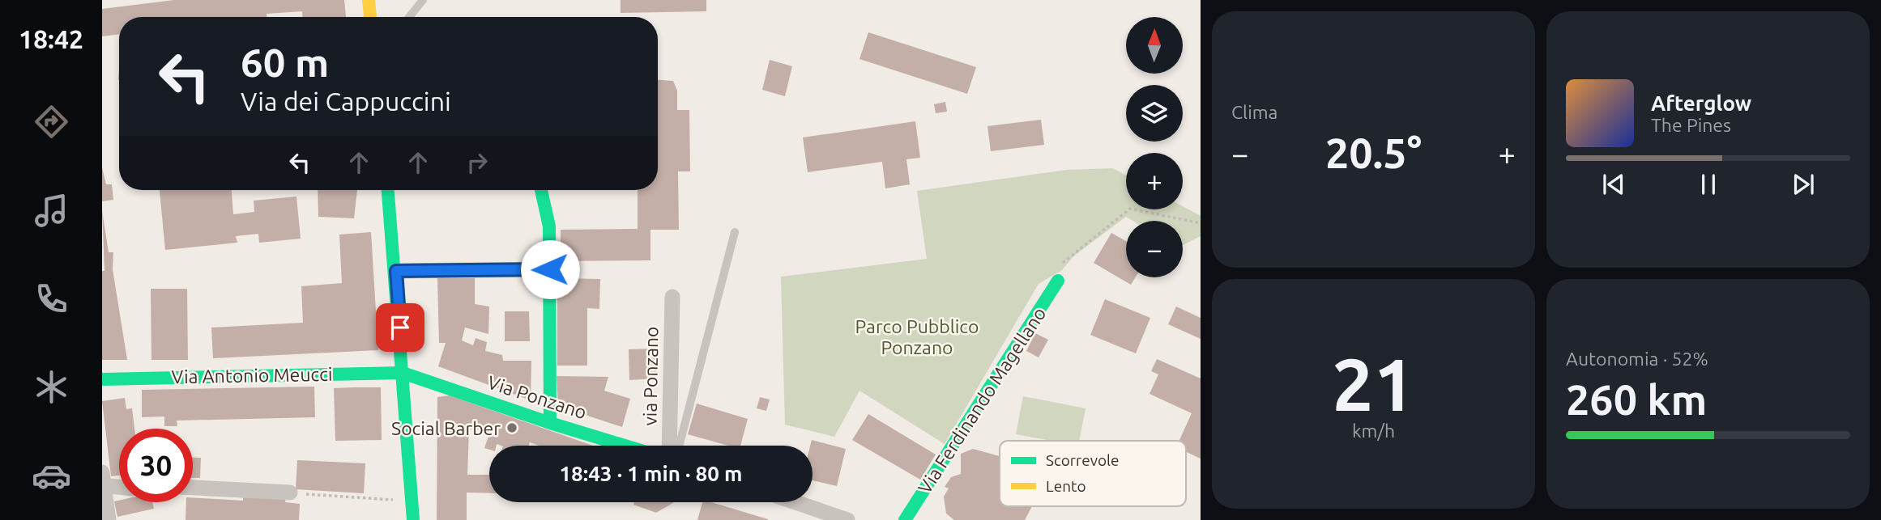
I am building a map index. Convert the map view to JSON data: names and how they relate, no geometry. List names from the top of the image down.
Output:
{
  "streets": {
    "street": [
      "Via Antonio Meucci",
      "via Ponzano",
      "Via Ponzano",
      "Via Ferdinando Magellano"
    ]
  },
  "crossings": [
    ["Via Antonio Meucci", "Via Ponzano"]
  ],
  "parks": ["Parco Pubblico Ponzano"],
  "places": ["Social Barber"],
  "legend": ["Scorrevole", "Lento"],
  "north": "top",
  "page": {
    "tabs": "18:42",
    "tile": [
      "Clima",
      ["21", "km/h"],
      ["Autonomia · 52%", "260 km"]
    ],
    "map_buttons": ["+", "−"],
    "turn": ["60 m", "Via dei Cappuccini"],
    "song": ["Afterglow", "The Pines"],
    "heat": ["−", "20.5°", "+"],
    "limit": "30",
    "trip": "18:43 · 1 min · 80 m"
  }
}
